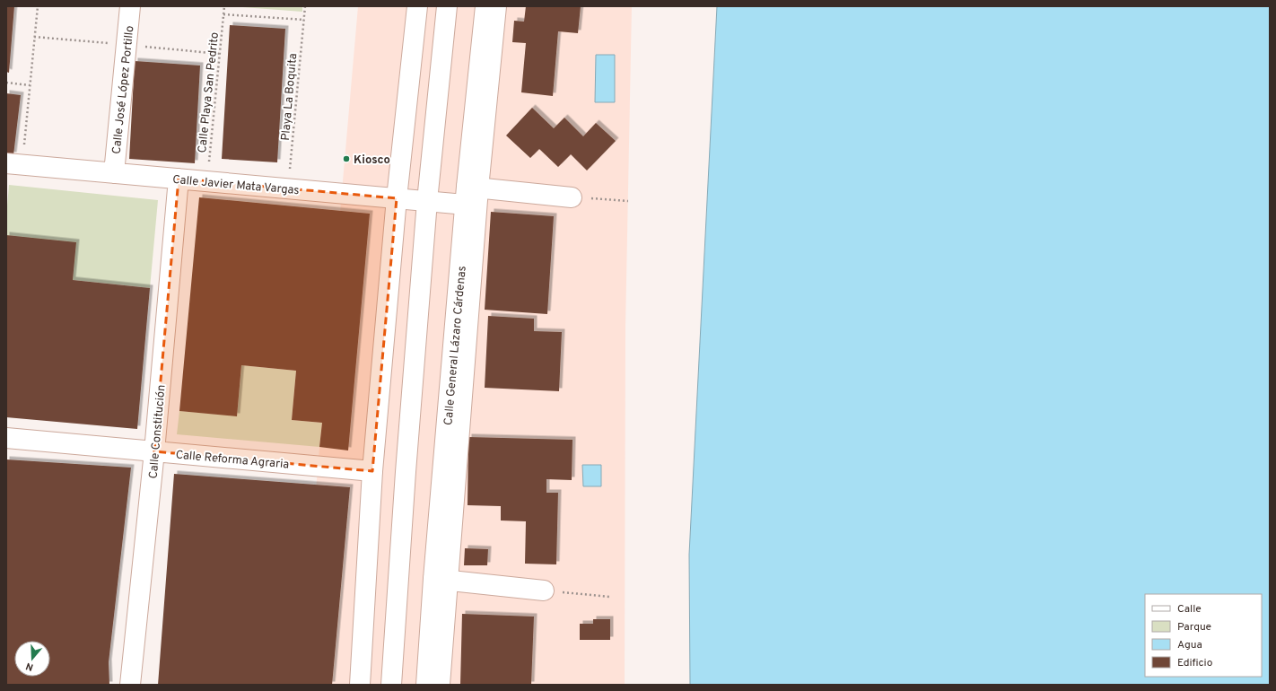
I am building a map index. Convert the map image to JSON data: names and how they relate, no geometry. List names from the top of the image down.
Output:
{
  "streets": {
    "street": [
      "Calle José López Portillo",
      "Calle Javier Mata Vargas",
      "Calle General Lázaro Cárdenas",
      "Calle Constitución",
      "Calle Reforma Agraria"
    ],
    "path": ["Calle Playa San Pedrito", "Playa La Boquita"]
  },
  "crossings": [
    ["Calle José López Portillo", "Calle Javier Mata Vargas"],
    ["Calle Playa San Pedrito", "Calle Javier Mata Vargas"],
    ["Playa La Boquita", "Calle Javier Mata Vargas"],
    ["Calle Javier Mata Vargas", "Calle General Lázaro Cárdenas"],
    ["Calle Javier Mata Vargas", "Calle Constitución"],
    ["Calle Constitución", "Calle Reforma Agraria"]
  ],
  "places": ["Kiosco"],
  "legend": [
    "Calle",
    "Parque",
    "Agua",
    "Edificio"
  ],
  "north": "bottom"
}
